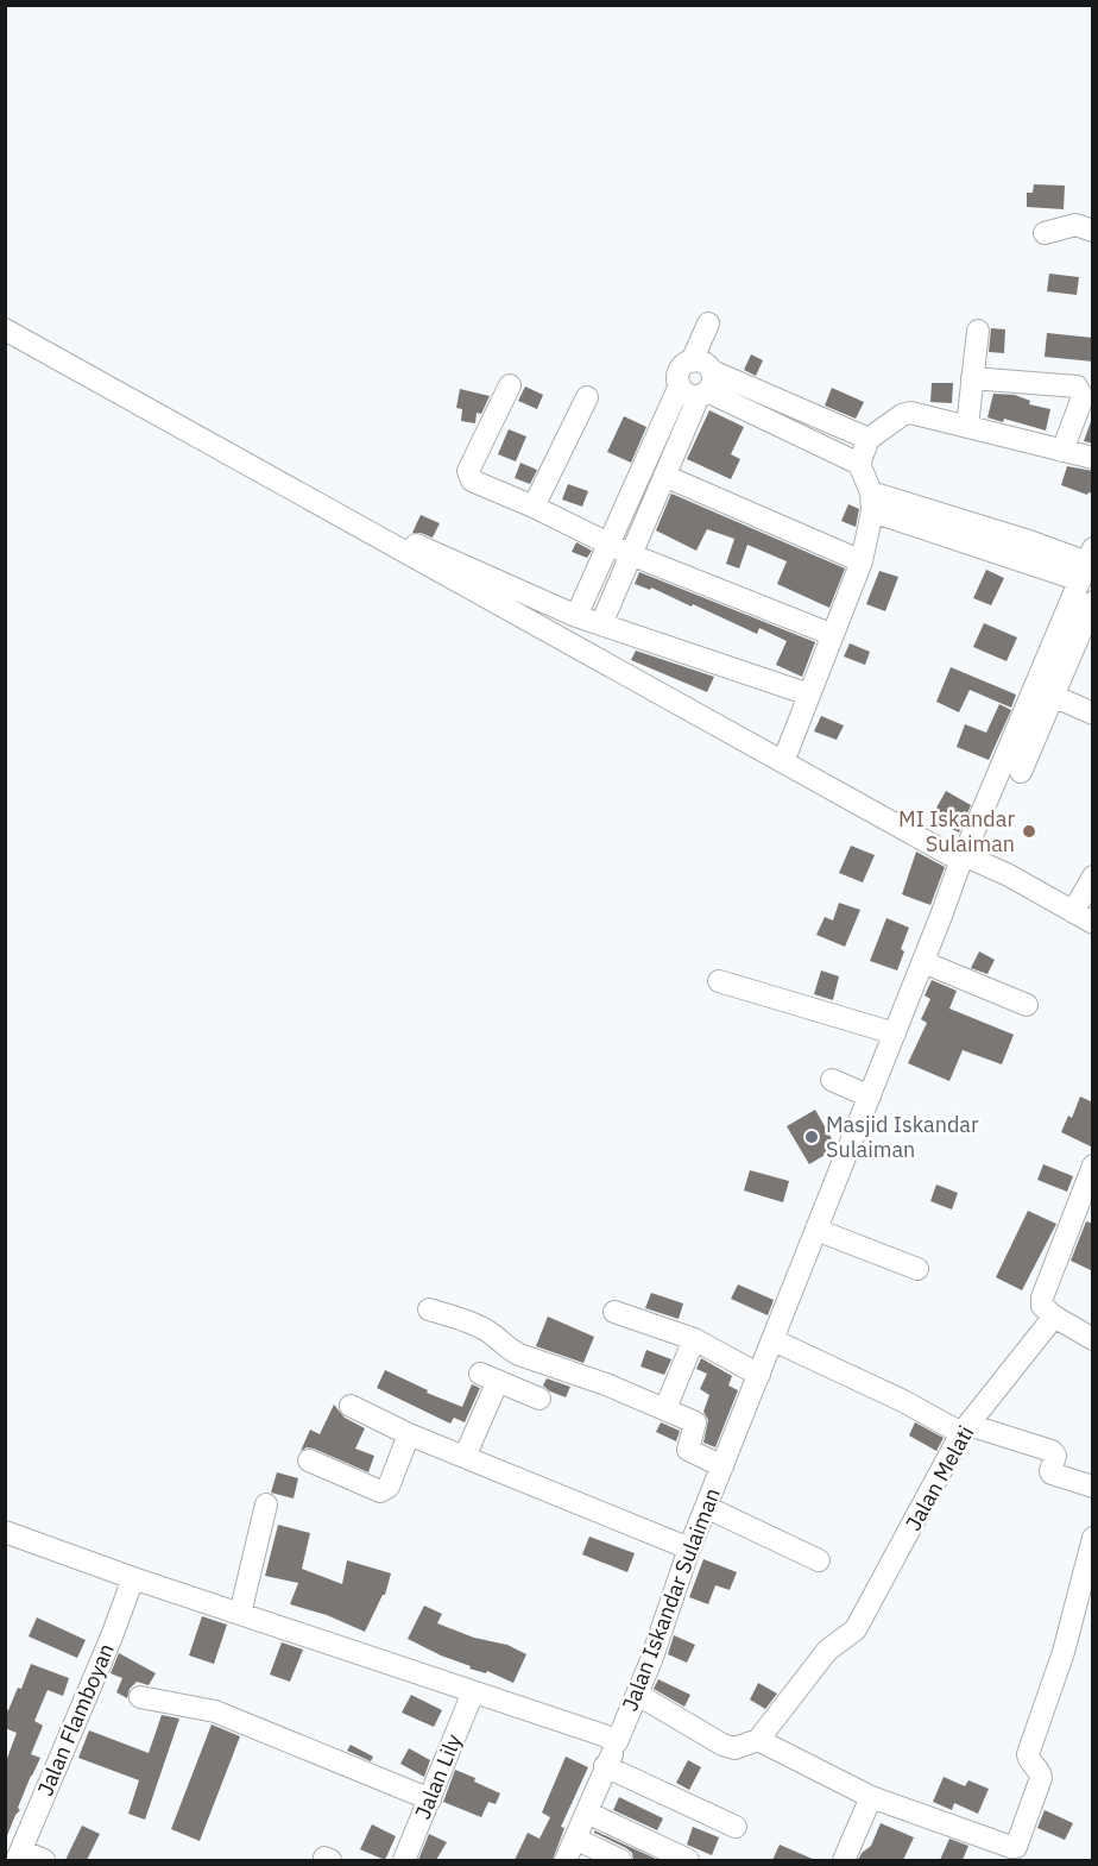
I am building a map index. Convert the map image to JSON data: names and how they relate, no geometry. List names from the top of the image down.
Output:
{
  "streets": {
    "street": [
      "Jalan Melati",
      "Jalan Iskandar Sulaiman",
      "Jalan Flamboyan",
      "Jalan Lily"
    ]
  },
  "places": ["MI Iskandar Sulaiman", "Masjid Iskandar Sulaiman"]
}
